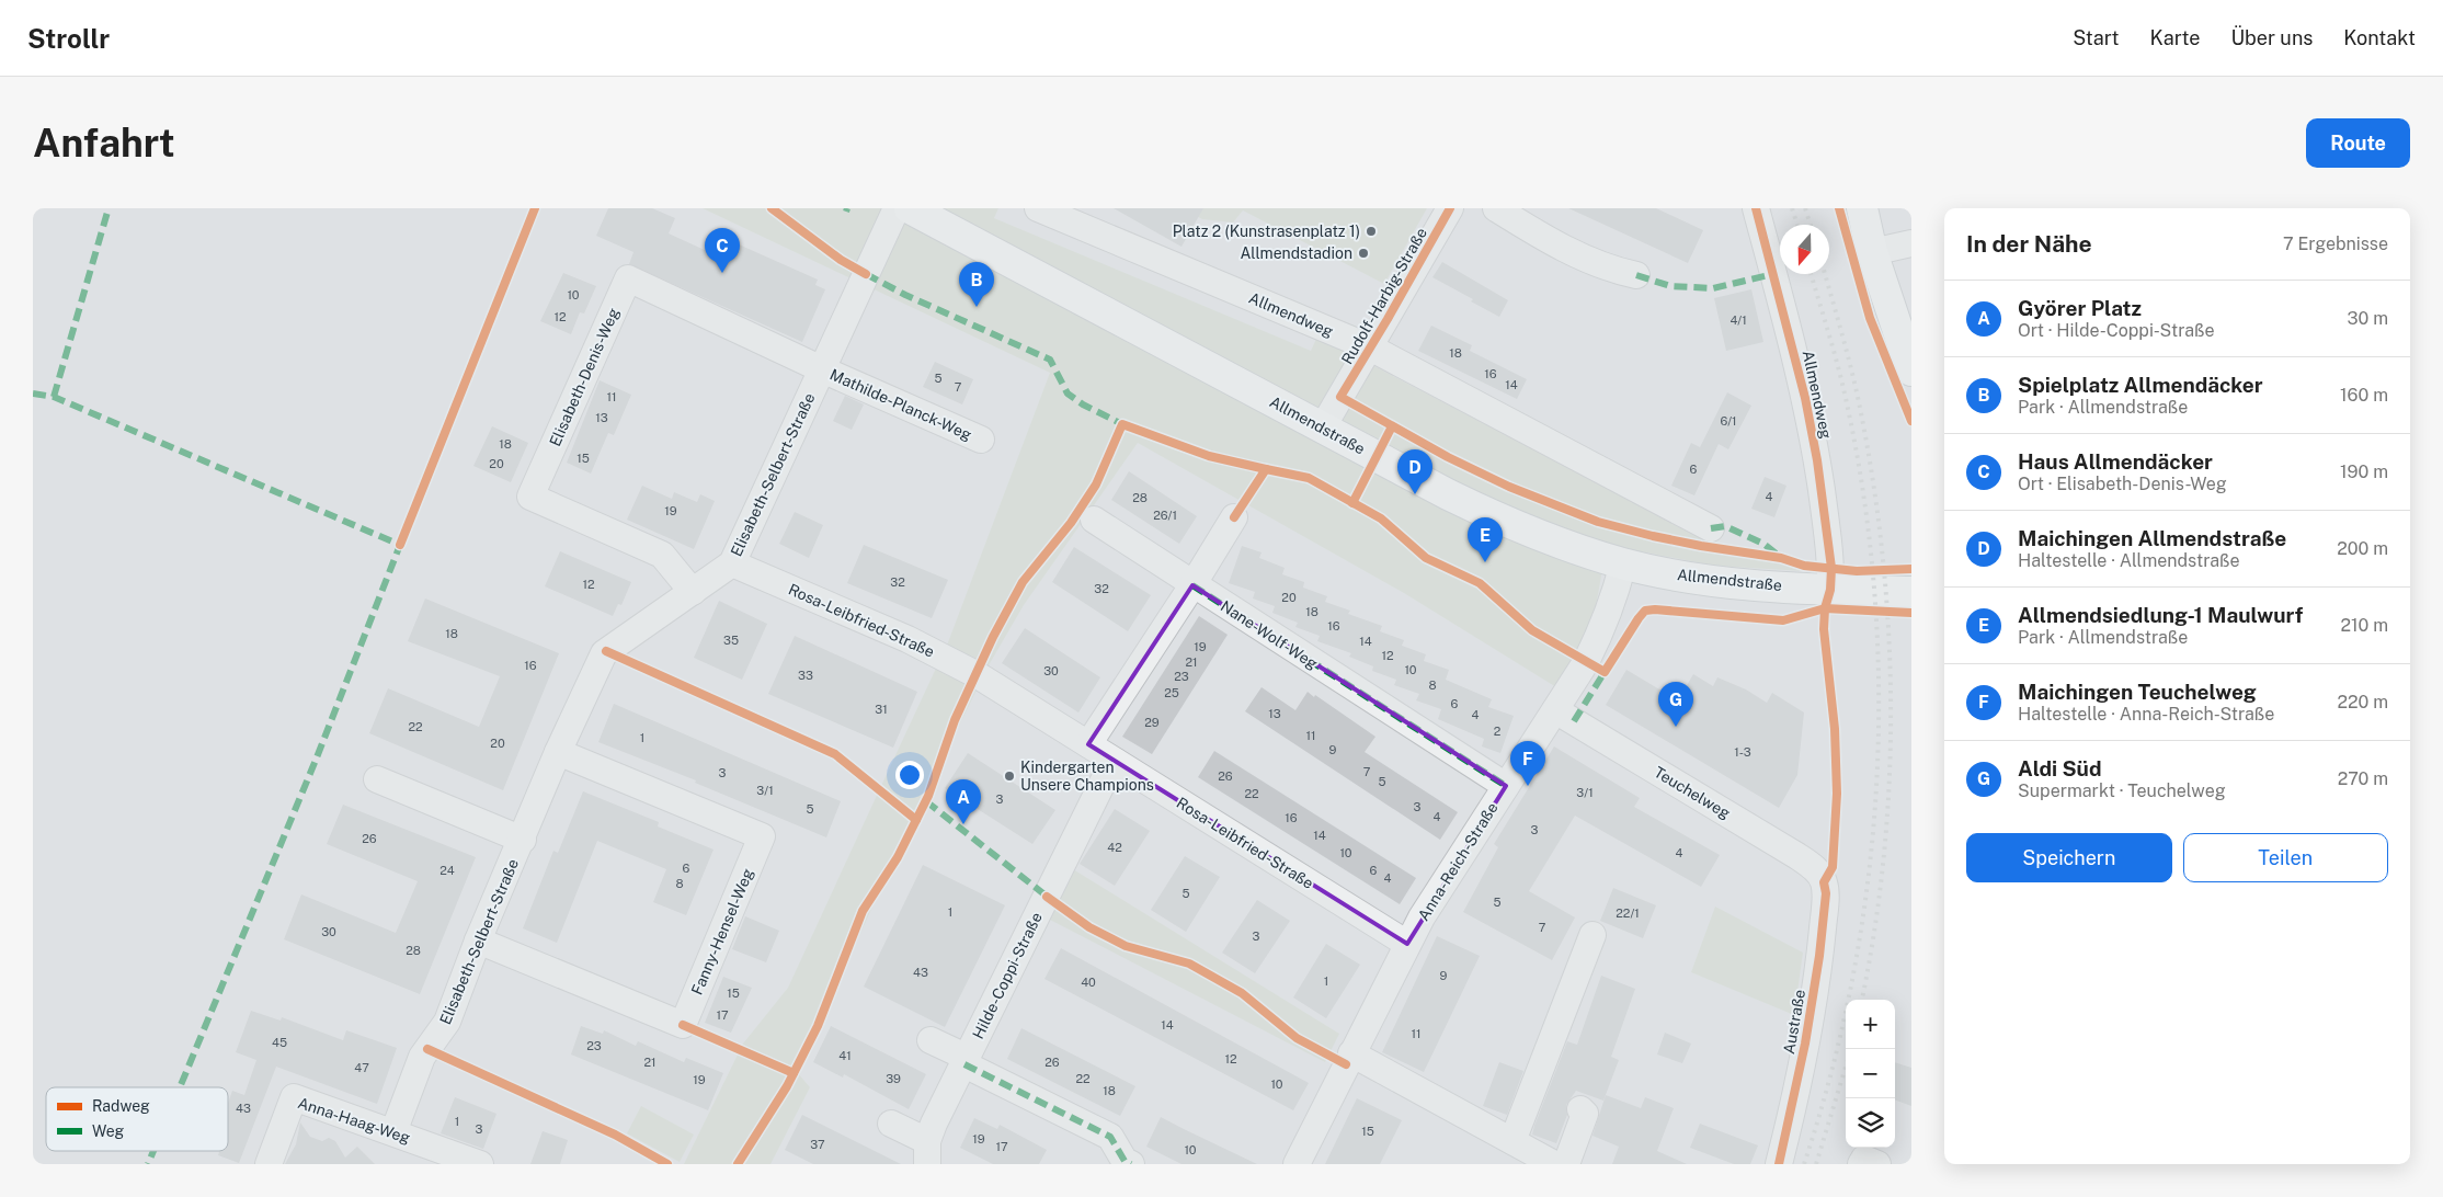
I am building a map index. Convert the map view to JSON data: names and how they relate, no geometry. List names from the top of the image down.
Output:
{
  "streets": {
    "main road": ["Allmendstraße"],
    "street": [
      "Rudolf-Harbig-Straße",
      "Allmendweg",
      "Elisabeth-Denis-Weg",
      "Mathilde-Planck-Weg",
      "Elisabeth-Selbert-Straße",
      "Rosa-Leibfried-Straße",
      "Nane-Wolf-Weg",
      "Teuchelweg",
      "Anna-Reich-Straße",
      "Fanny-Hensel-Weg",
      "Hilde-Coppi-Straße",
      "Austraße",
      "Anna-Haag-Weg"
    ]
  },
  "crossings": [
    ["Rudolf-Harbig-Straße", "Allmendweg"],
    ["Rudolf-Harbig-Straße", "Allmendstraße"],
    ["Allmendweg", "Allmendstraße"],
    ["Elisabeth-Denis-Weg", "Mathilde-Planck-Weg"],
    ["Elisabeth-Denis-Weg", "Elisabeth-Selbert-Straße"],
    ["Mathilde-Planck-Weg", "Elisabeth-Selbert-Straße"],
    ["Allmendstraße", "Anna-Reich-Straße"],
    ["Elisabeth-Selbert-Straße", "Rosa-Leibfried-Straße"],
    ["Elisabeth-Selbert-Straße", "Fanny-Hensel-Weg"],
    ["Elisabeth-Selbert-Straße", "Anna-Haag-Weg"],
    ["Rosa-Leibfried-Straße", "Anna-Reich-Straße"],
    ["Rosa-Leibfried-Straße", "Hilde-Coppi-Straße"],
    ["Nane-Wolf-Weg", "Anna-Reich-Straße"],
    ["Teuchelweg", "Anna-Reich-Straße"],
    ["Teuchelweg", "Austraße"]
  ],
  "places": ["Platz 2 (Kunstrasenplatz 1)", "Allmendstadion", "Kindergarten Unsere Champions"],
  "house_numbers": [
    "10",
    "12",
    "4/1",
    "18",
    "16",
    "5",
    "14",
    "7",
    "11",
    "13",
    "6/1",
    "18",
    "15",
    "20",
    "6",
    "4",
    "28",
    "19",
    "26/1",
    "32",
    "12",
    "32",
    "20",
    "18",
    "16",
    "18",
    "35",
    "14",
    "19",
    "12",
    "21",
    "16",
    "10",
    "30",
    "33",
    "23",
    "8",
    "25",
    "6",
    "31",
    "13",
    "4",
    "29",
    "22",
    "2",
    "11",
    "1",
    "20",
    "9",
    "1-3",
    "7",
    "3",
    "26",
    "5",
    "3/1",
    "3/1",
    "22",
    "3",
    "3",
    "5",
    "4",
    "16",
    "3",
    "14",
    "26",
    "42",
    "10",
    "4",
    "6",
    "24",
    "6",
    "4",
    "8",
    "5",
    "5",
    "1",
    "22/1",
    "7",
    "30",
    "3",
    "28",
    "43",
    "9",
    "1",
    "40",
    "15",
    "17",
    "14",
    "11",
    "45",
    "23",
    "41",
    "12",
    "21",
    "26",
    "47",
    "39",
    "22",
    "19",
    "10",
    "18",
    "43",
    "1",
    "3",
    "15",
    "19",
    "37",
    "17",
    "10"
  ],
  "legend": ["Radweg", "Weg"],
  "north": "bottom",
  "page": {
    "header": "Strollr",
    "nav": [
      "Start",
      "Karte",
      "Über uns",
      "Kontakt"
    ],
    "buttons": [
      "Route",
      ["Speichern", "Teilen"]
    ],
    "title": "Anfahrt",
    "heading": ["In der Nähe", "7 Ergebnisse"],
    "pins": [
      "C",
      "B",
      "D",
      "E",
      "G",
      "F",
      "A"
    ],
    "list": [
      {
        "mark": "A",
        "name": "Györer Platz",
        "note": "Ort · Hilde-Coppi-Straße",
        "value": "30 m"
      },
      {
        "mark": "B",
        "name": "Spielplatz Allmendäcker",
        "note": "Park · Allmendstraße",
        "value": "160 m"
      },
      {
        "mark": "C",
        "name": "Haus Allmendäcker",
        "note": "Ort · Elisabeth-Denis-Weg",
        "value": "190 m"
      },
      {
        "mark": "D",
        "name": "Maichingen Allmendstraße",
        "note": "Haltestelle · Allmendstraße",
        "value": "200 m"
      },
      {
        "mark": "E",
        "name": "Allmendsiedlung-1 Maulwurf",
        "note": "Park · Allmendstraße",
        "value": "210 m"
      },
      {
        "mark": "F",
        "name": "Maichingen Teuchelweg",
        "note": "Haltestelle · Anna-Reich-Straße",
        "value": "220 m"
      },
      {
        "mark": "G",
        "name": "Aldi Süd",
        "note": "Supermarkt · Teuchelweg",
        "value": "270 m"
      }
    ],
    "map_buttons": ["+", "−"]
  }
}
